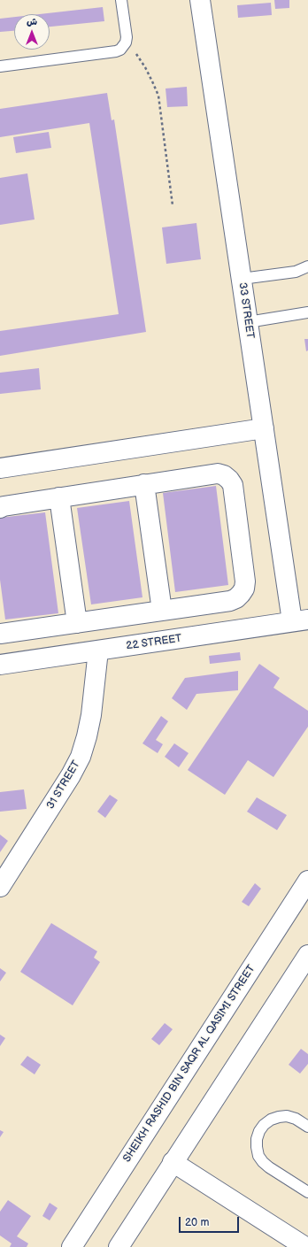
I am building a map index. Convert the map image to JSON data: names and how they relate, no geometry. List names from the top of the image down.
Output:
{
  "streets": {
    "street": [
      "33 STREET",
      "22 STREET",
      "31 STREET",
      "SHEIKH RASHID BIN SAQR AL QASIMI STREET"
    ]
  },
  "crossings": [
    ["33 STREET", "22 STREET"],
    ["22 STREET", "31 STREET"]
  ],
  "scale_bar": "20 m",
  "north": "top"
}
